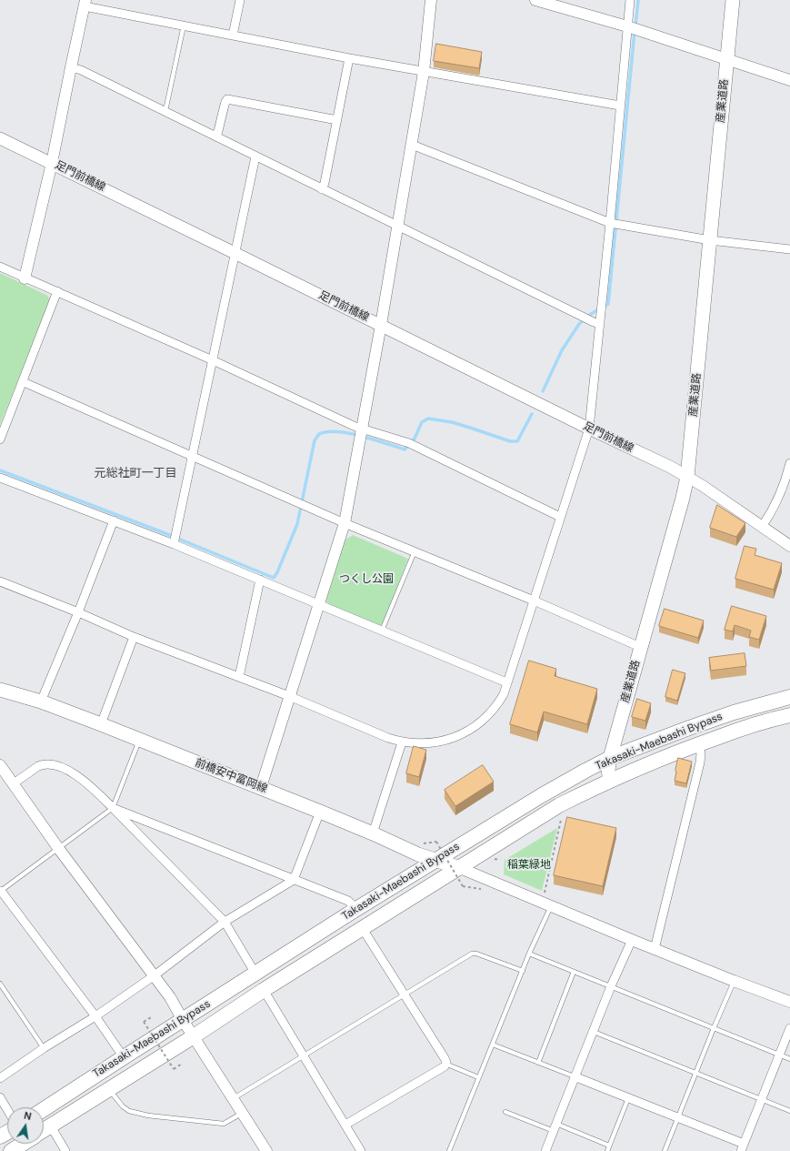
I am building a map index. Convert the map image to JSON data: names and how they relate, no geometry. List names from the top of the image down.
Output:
{
  "streets": {
    "highway": ["Takasaki-Maebashi Bypass"],
    "main road": ["産業道路", "足門前橋線", "前橋安中富岡線"]
  },
  "crossings": [
    ["産業道路", "足門前橋線"],
    ["産業道路", "Takasaki-Maebashi Bypass"],
    ["Takasaki-Maebashi Bypass", "前橋安中富岡線"]
  ],
  "districts": ["元総社町一丁目"],
  "parks": ["つくし公園", "稲葉緑地"],
  "north": "top"
}
